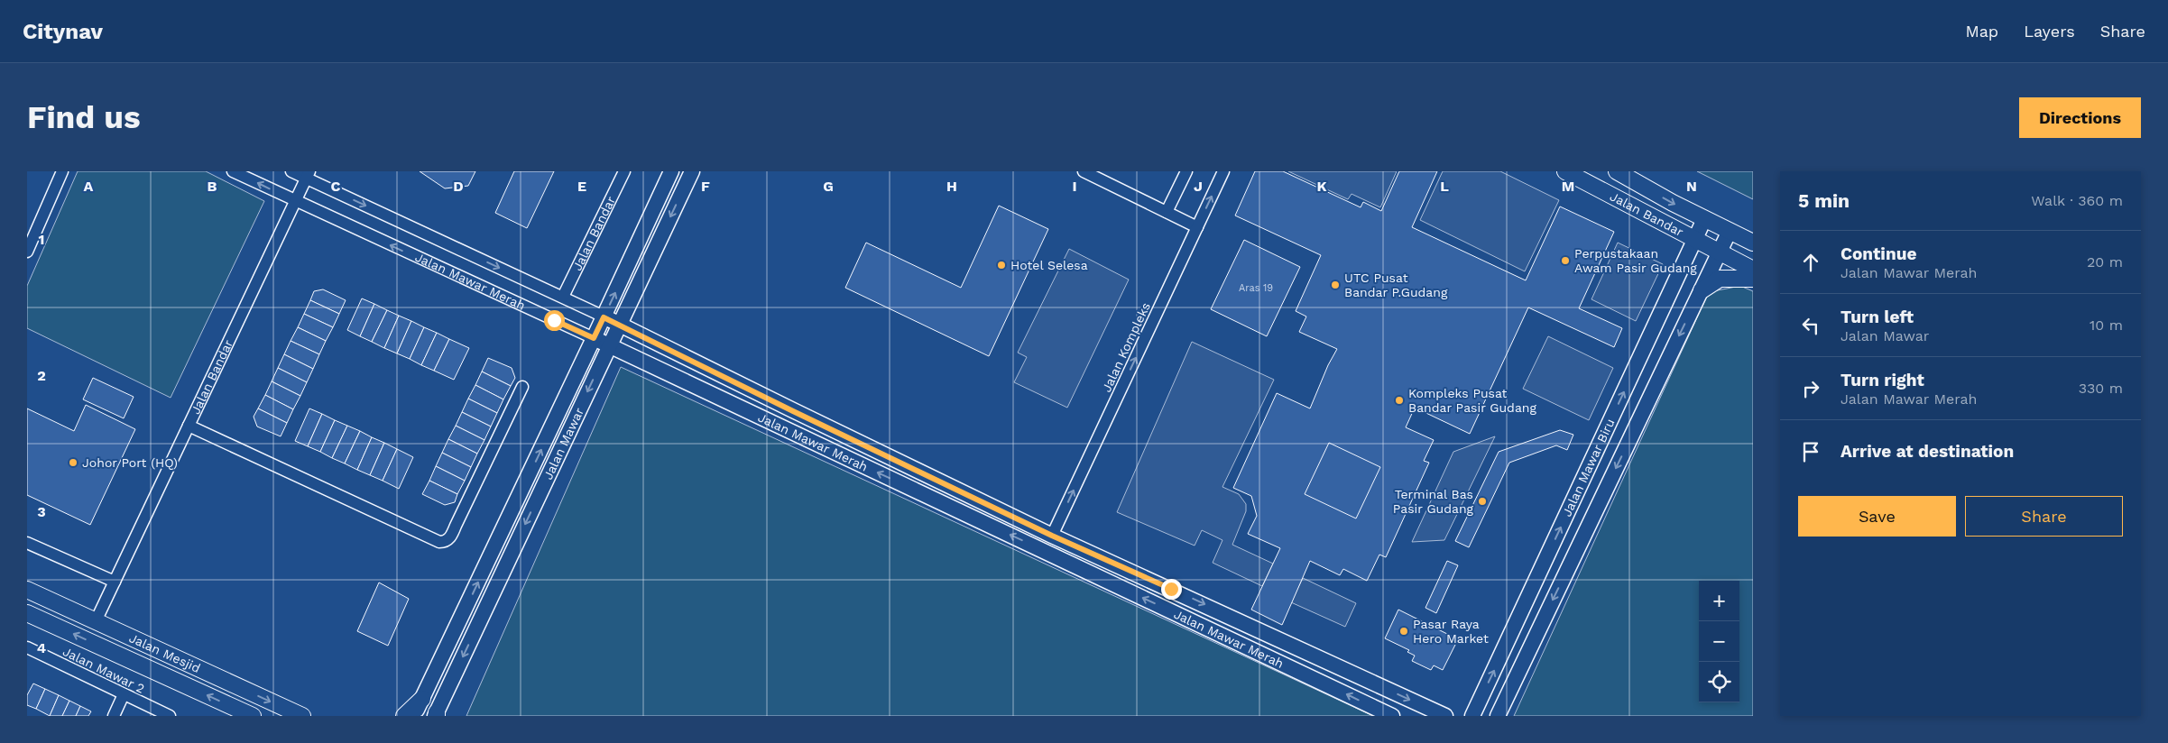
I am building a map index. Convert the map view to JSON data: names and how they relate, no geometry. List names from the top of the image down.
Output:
{
  "streets": {
    "main road": ["Jalan Bandar", "Jalan Mesjid"],
    "street": [
      "Jalan Mawar Merah",
      "Jalan Kompleks",
      "Jalan Mawar",
      "Jalan Mawar Biru",
      "Jalan Mawar 2"
    ]
  },
  "crossings": [
    ["Jalan Bandar", "Jalan Mawar Merah"],
    ["Jalan Bandar", "Jalan Mawar Biru"],
    ["Jalan Bandar", "Jalan Mesjid"],
    ["Jalan Mawar Merah", "Jalan Kompleks"],
    ["Jalan Mawar Merah", "Jalan Mawar"]
  ],
  "one_way": ["Jalan Kompleks"],
  "places": [
    "Perpustakaan Awam Pasir Gudang",
    "Hotel Selesa",
    "UTC Pusat Bandar P.Gudang",
    "Kompleks Pusat Bandar Pasir Gudang",
    "Johor Port (HQ)",
    "Terminal Bas Pasir Gudang",
    "Pasar Raya Hero Market"
  ],
  "house_numbers": ["Aras 19"],
  "page": {
    "header": "Citynav",
    "nav": ["Map", "Layers", "Share"],
    "buttons": [
      "Directions",
      ["Save", "Share"]
    ],
    "title": "Find us",
    "heading": ["5 min", "Walk · 360 m"],
    "list": [
      ["Continue", "Jalan Mawar Merah", "20 m"],
      ["Turn left", "Jalan Mawar", "10 m"],
      ["Turn right", "Jalan Mawar Merah", "330 m"],
      "Arrive at destination"
    ],
    "map_buttons": ["+", "−"]
  },
  "grid": {
    "columns": [
      "A",
      "B",
      "C",
      "D",
      "E",
      "F",
      "G",
      "H",
      "I",
      "J",
      "K",
      "L",
      "M",
      "N"
    ],
    "rows": [
      "1",
      "2",
      "3",
      "4"
    ]
  }
}
